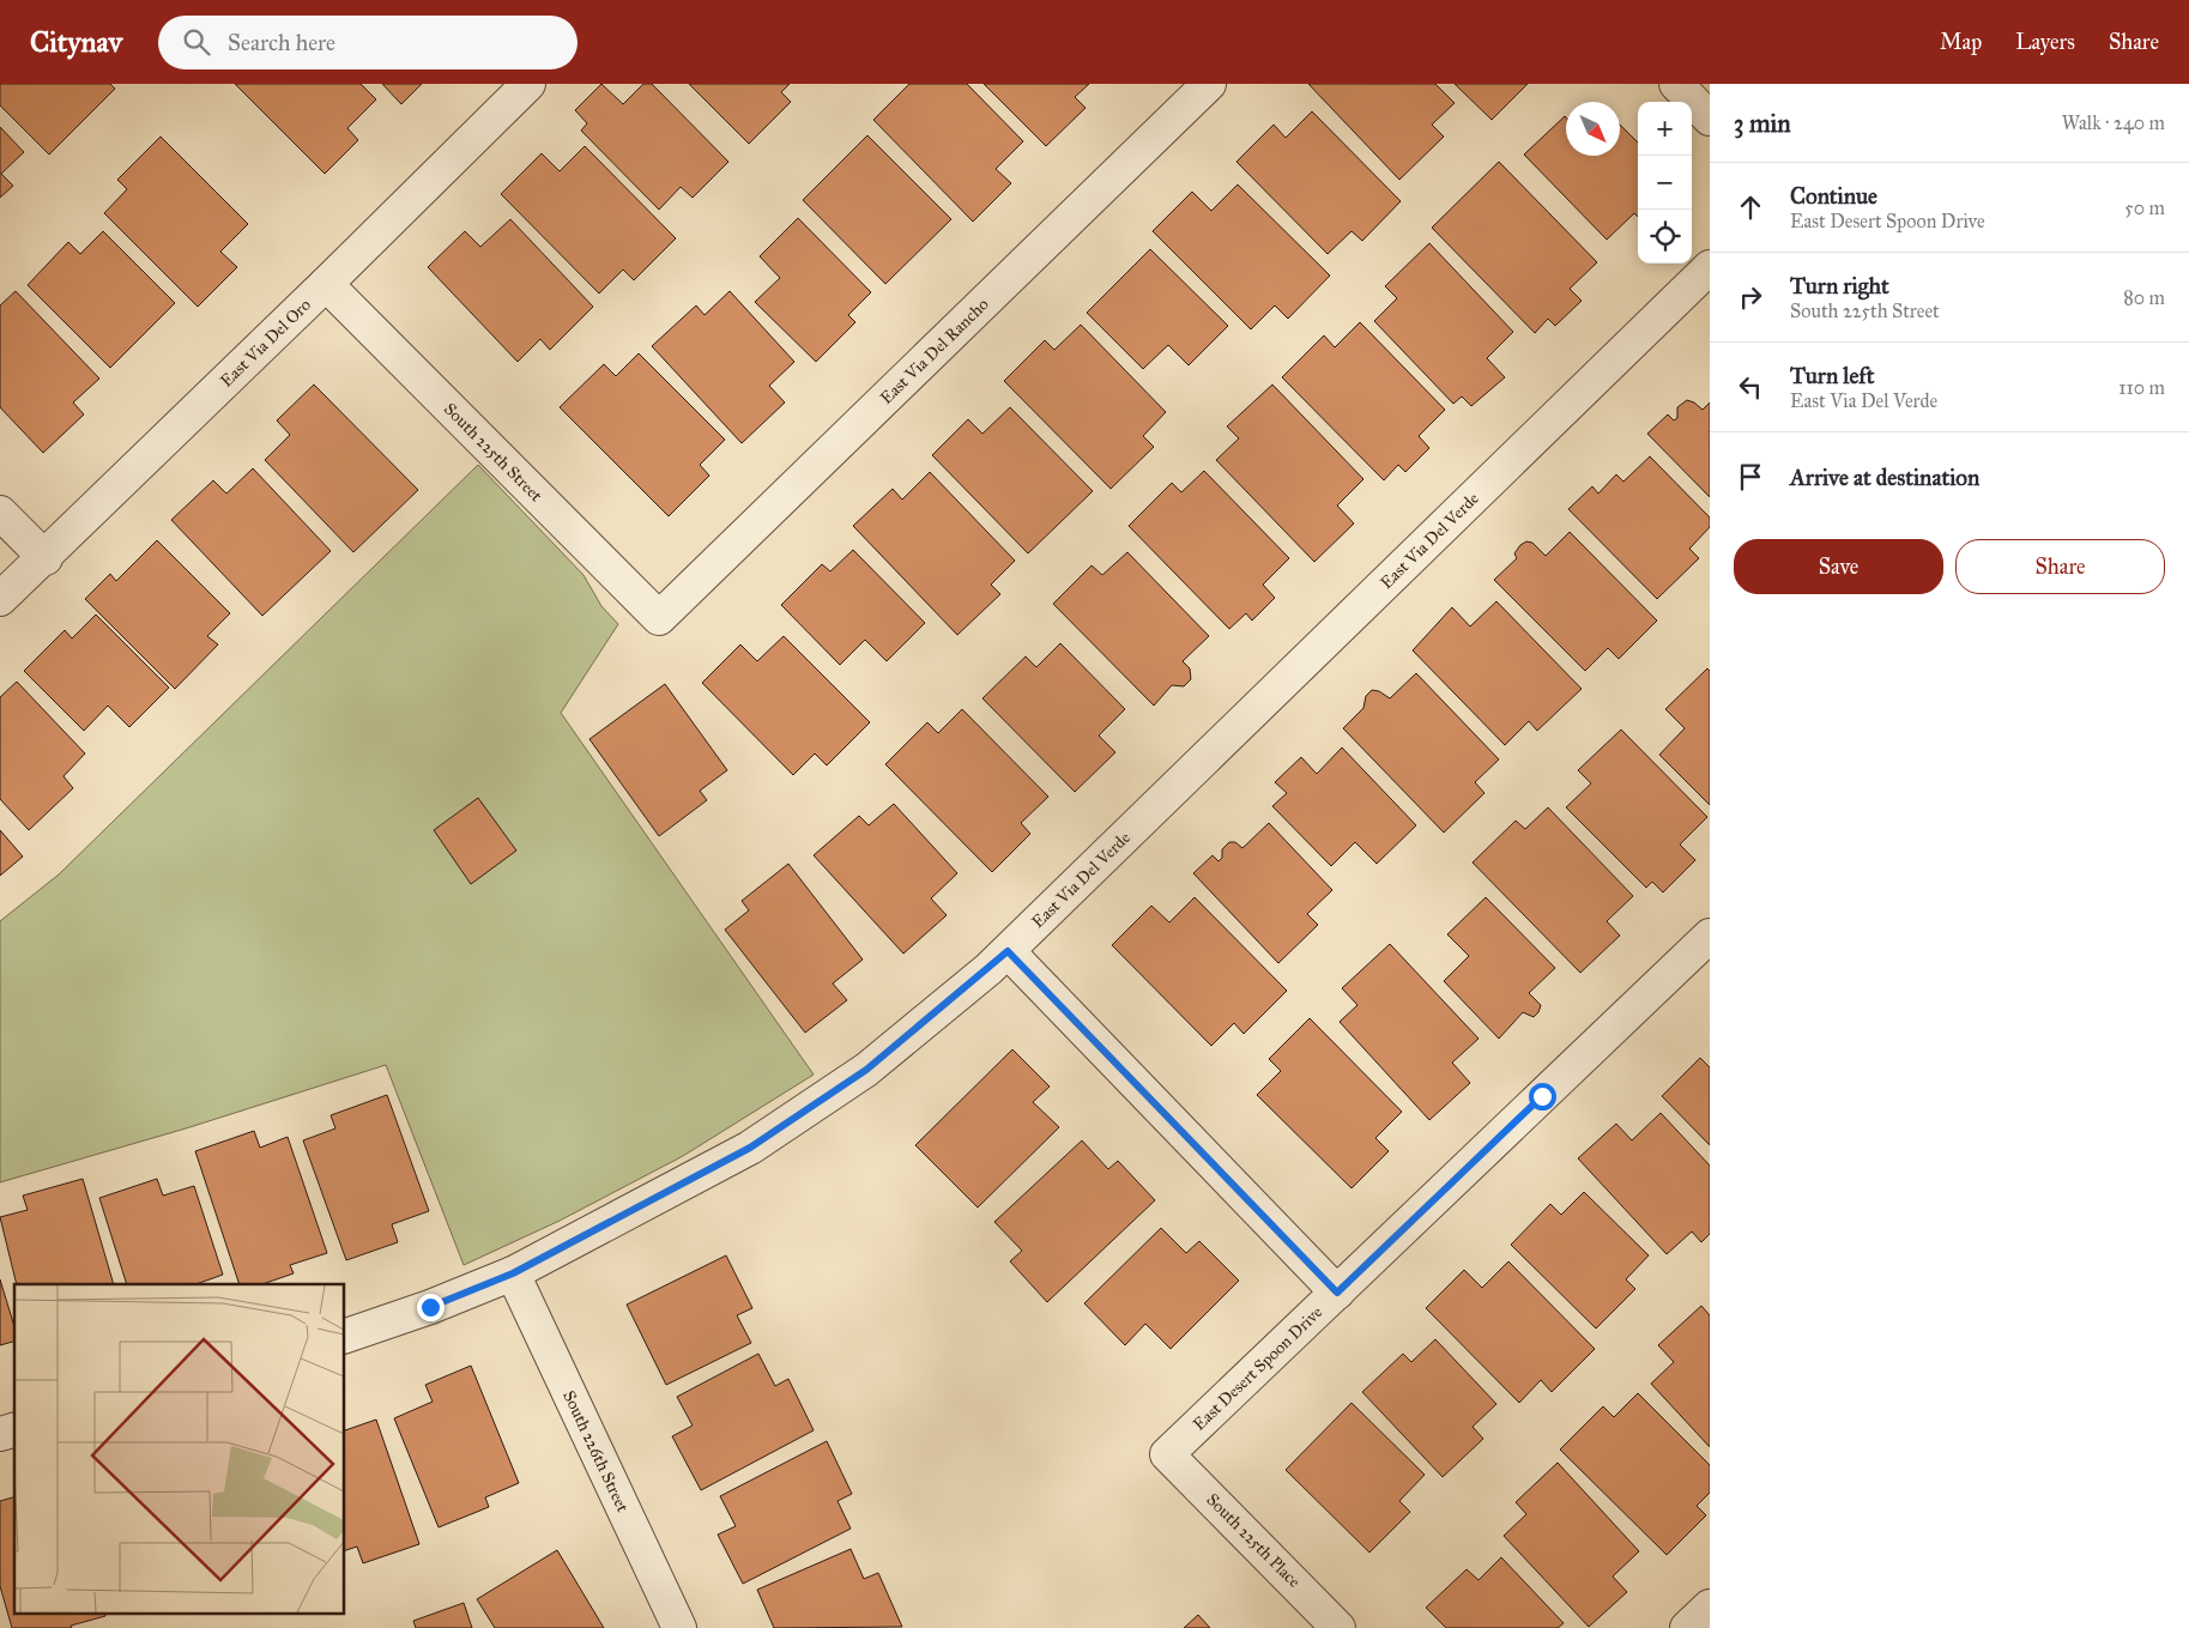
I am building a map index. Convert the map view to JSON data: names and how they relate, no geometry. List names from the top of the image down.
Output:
{
  "streets": {
    "street": [
      "East Via Del Oro",
      "East Via Del Rancho",
      "South 225th Street",
      "East Via Del Verde",
      "East Desert Spoon Drive",
      "South 226th Street",
      "South 225th Place"
    ]
  },
  "crossings": [
    ["East Via Del Oro", "South 225th Street"],
    ["East Via Del Rancho", "South 225th Street"],
    ["East Via Del Verde", "South 226th Street"],
    ["East Desert Spoon Drive", "South 225th Place"]
  ],
  "north": "bottom right",
  "page": {
    "header": "Citynav",
    "search": "Search here",
    "nav": ["Map", "Layers", "Share"],
    "heading": ["3 min", "Walk · 240 m"],
    "map_buttons": ["+", "−"],
    "list": [
      ["Continue", "East Desert Spoon Drive", "50 m"],
      ["Turn right", "South 225th Street", "80 m"],
      ["Turn left", "East Via Del Verde", "110 m"],
      "Arrive at destination"
    ],
    "buttons": ["Save", "Share"]
  }
}
